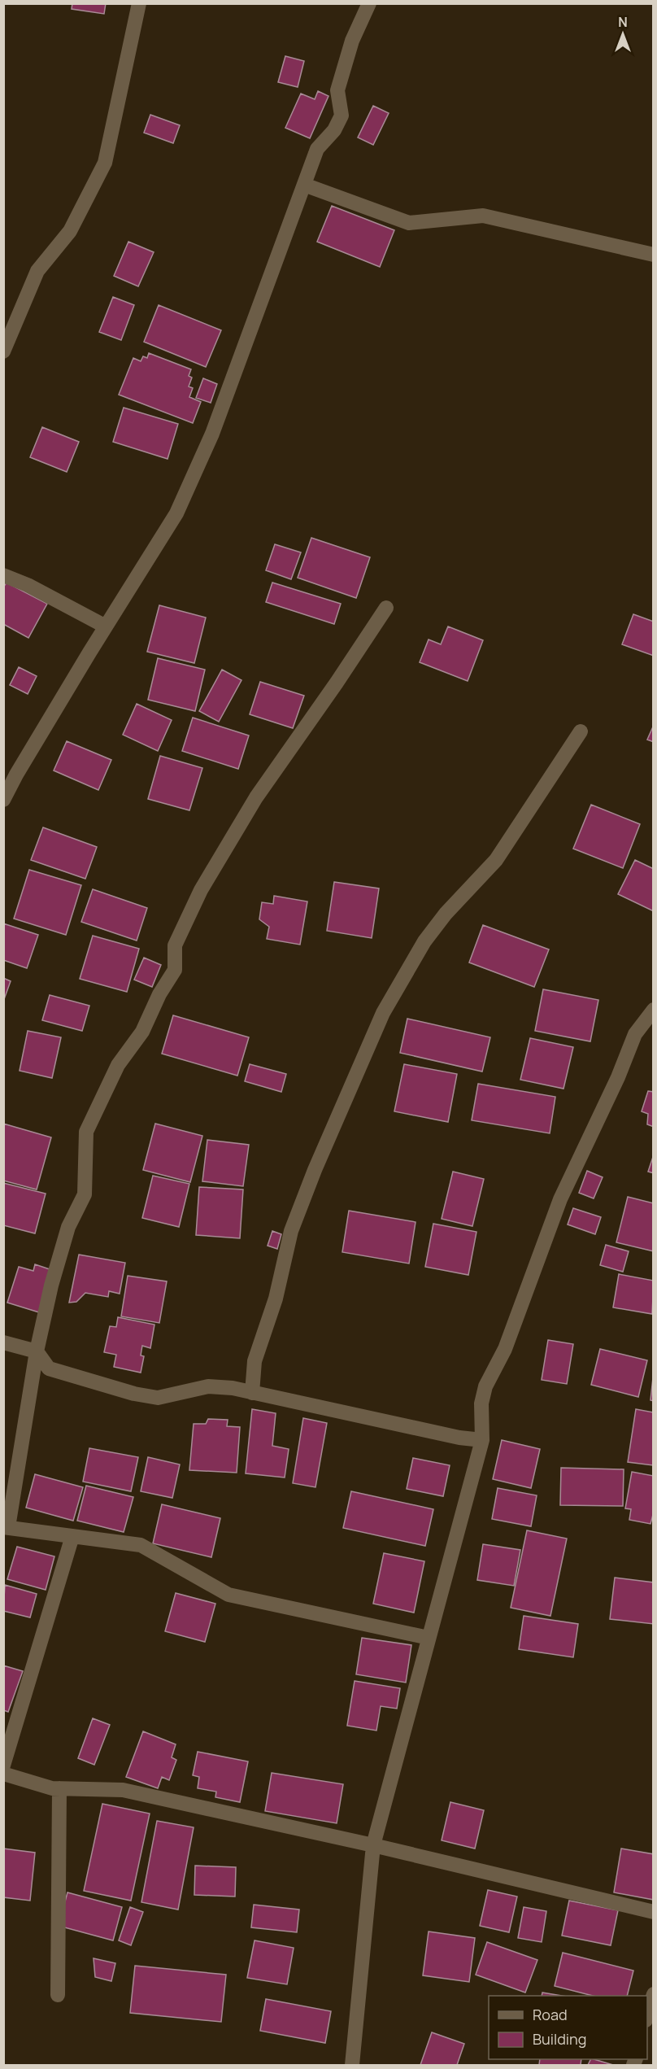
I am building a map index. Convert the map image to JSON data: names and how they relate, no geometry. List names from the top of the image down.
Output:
{
  "legend": ["Road", "Building"],
  "north": "top"
}
